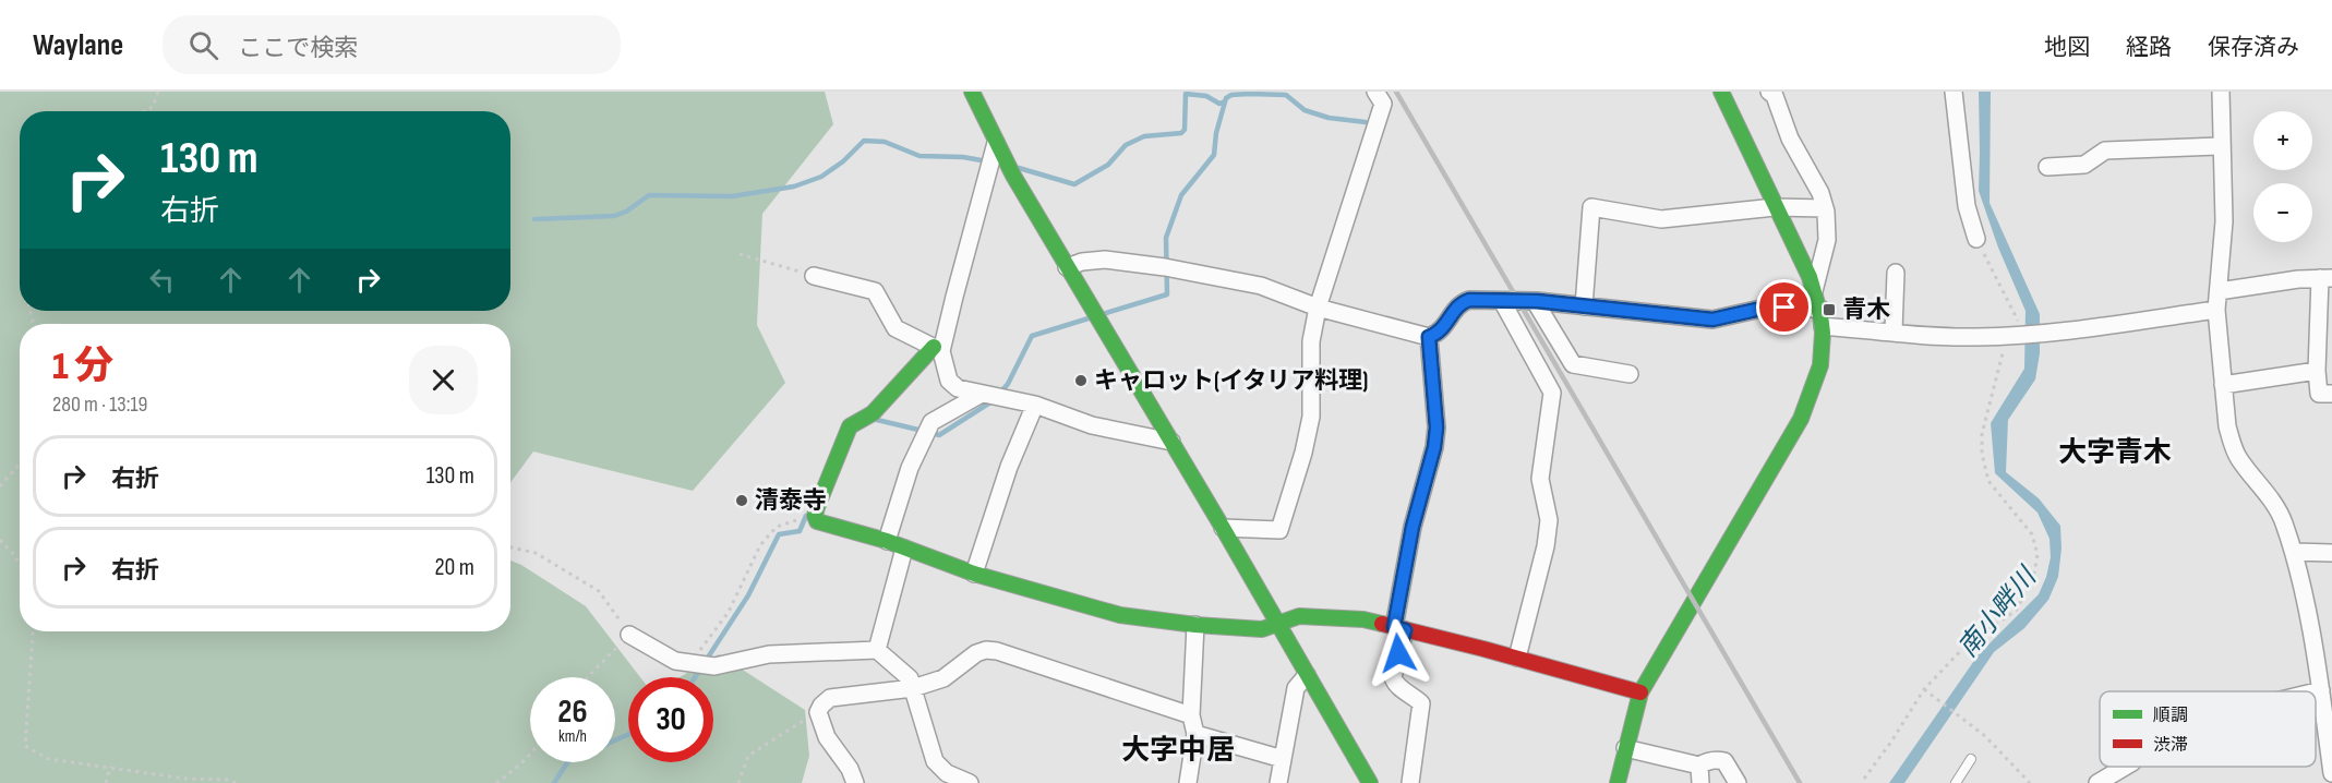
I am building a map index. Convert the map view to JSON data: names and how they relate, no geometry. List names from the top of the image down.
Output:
{
  "districts": ["大字青木", "大字中居"],
  "water": ["南小畔川"],
  "places": {
    "transit": ["青木"],
    "other": ["キャロット(イタリア料理)", "清泰寺"]
  },
  "legend": ["順調", "渋滞"],
  "page": {
    "header": "Waylane",
    "search": "ここで検索",
    "nav": ["地図", "経路", "保存済み"],
    "map_buttons": ["+", "−"],
    "turn": ["130 m", "右折"],
    "heading": ["1 分", "280 m · 13:19"],
    "list": [
      {
        "name": "右折",
        "value": "130 m"
      },
      {
        "name": "右折",
        "value": "20 m"
      }
    ],
    "speed": "26 km/h",
    "limit": "30"
  }
}
